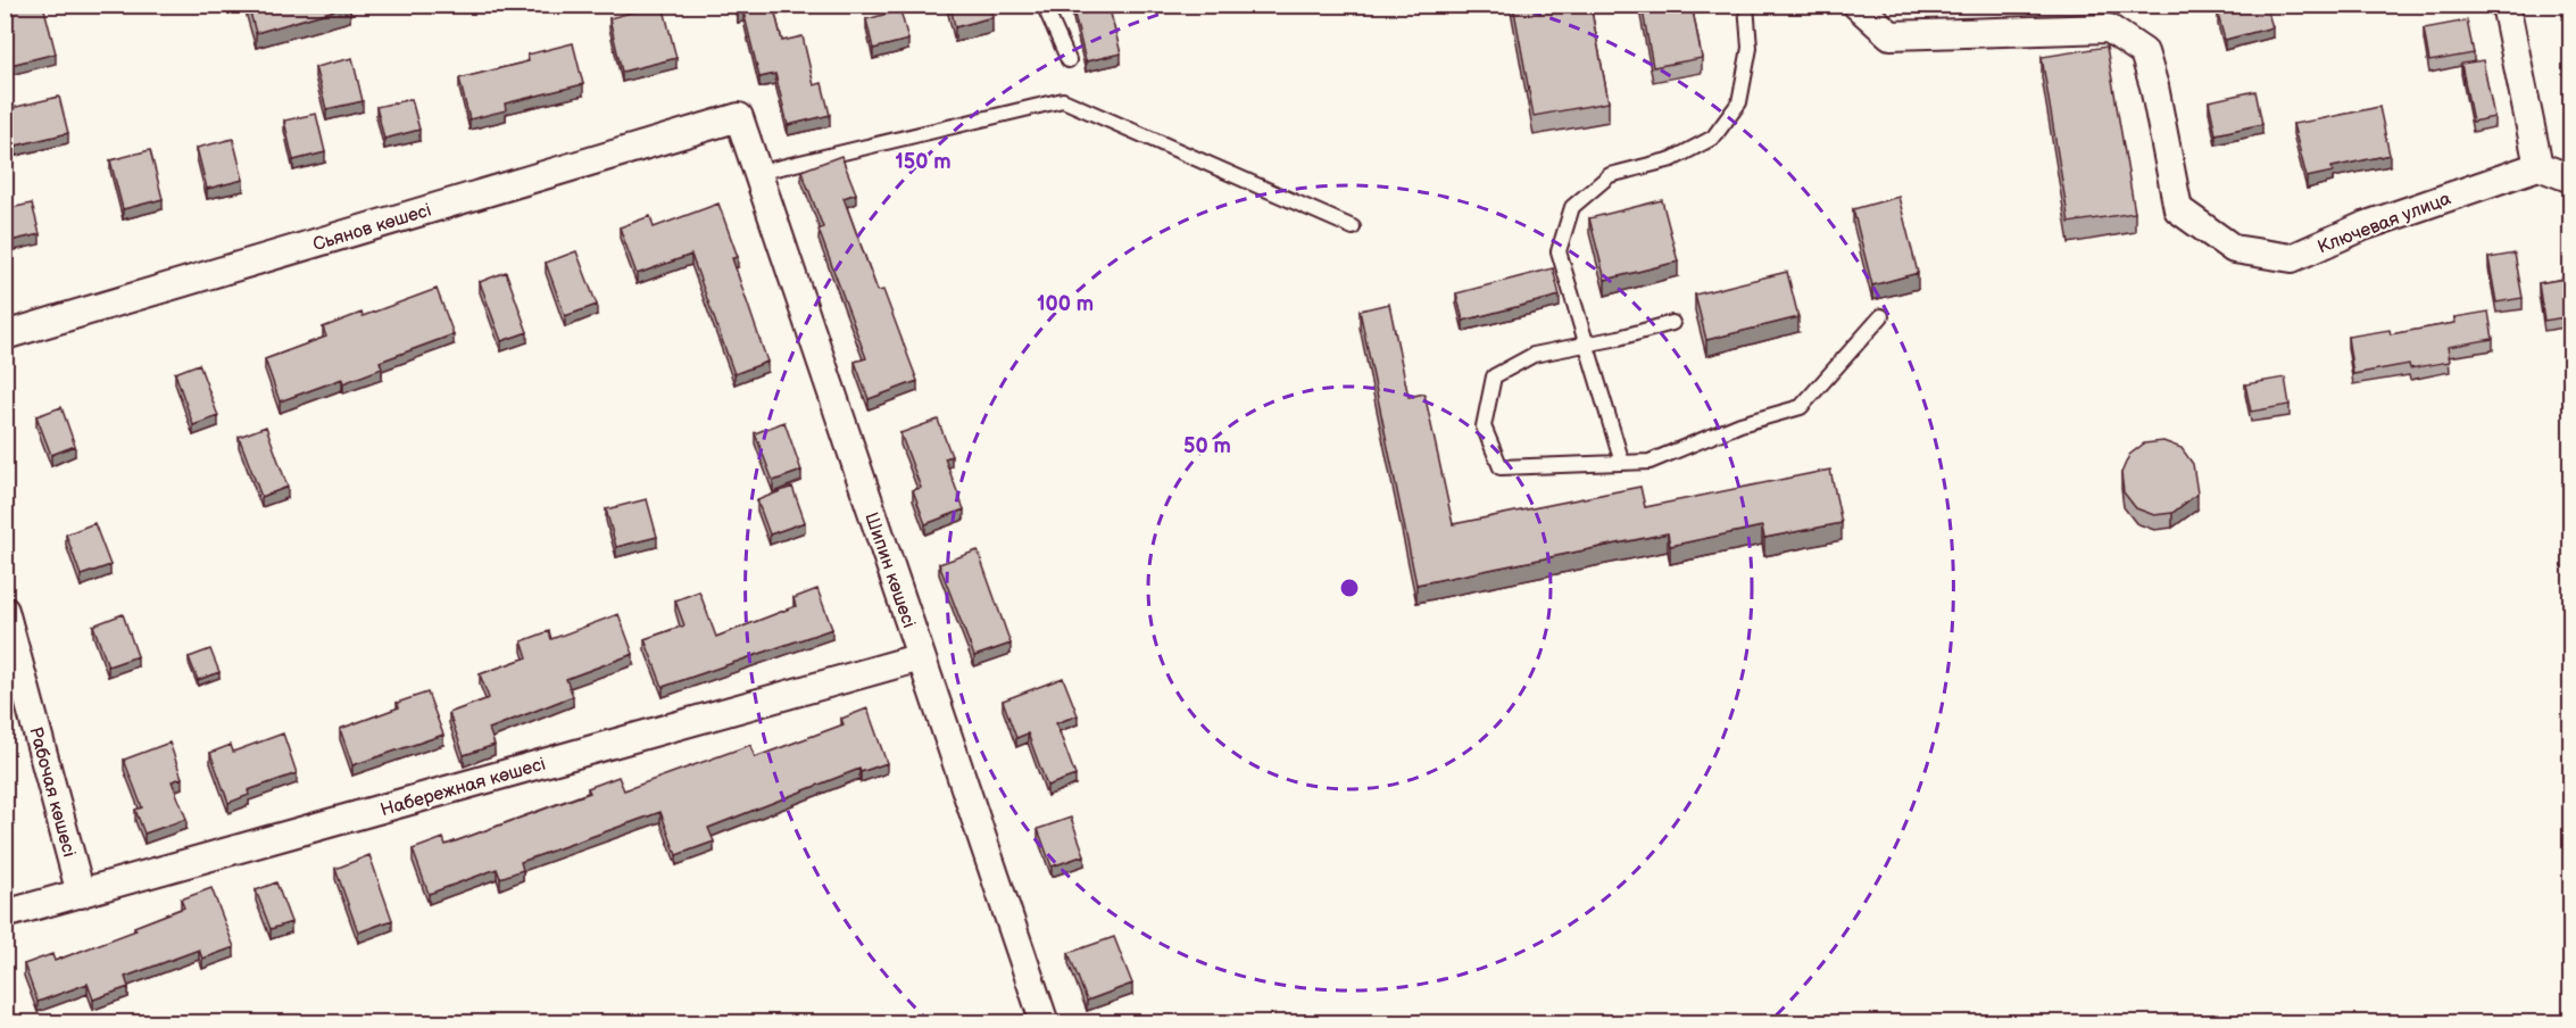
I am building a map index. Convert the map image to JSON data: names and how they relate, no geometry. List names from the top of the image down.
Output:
{
  "streets": {
    "street": [
      "Ключевая улица",
      "Сьянов көшесі",
      "Шипин көшесі",
      "Набережная көшесі",
      "Рабочая көшесі"
    ]
  },
  "crossings": [
    ["Сьянов көшесі", "Шипин көшесі"],
    ["Шипин көшесі", "Набережная көшесі"],
    ["Набережная көшесі", "Рабочая көшесі"]
  ],
  "rings": ["150 m", "100 m", "50 m"]
}
